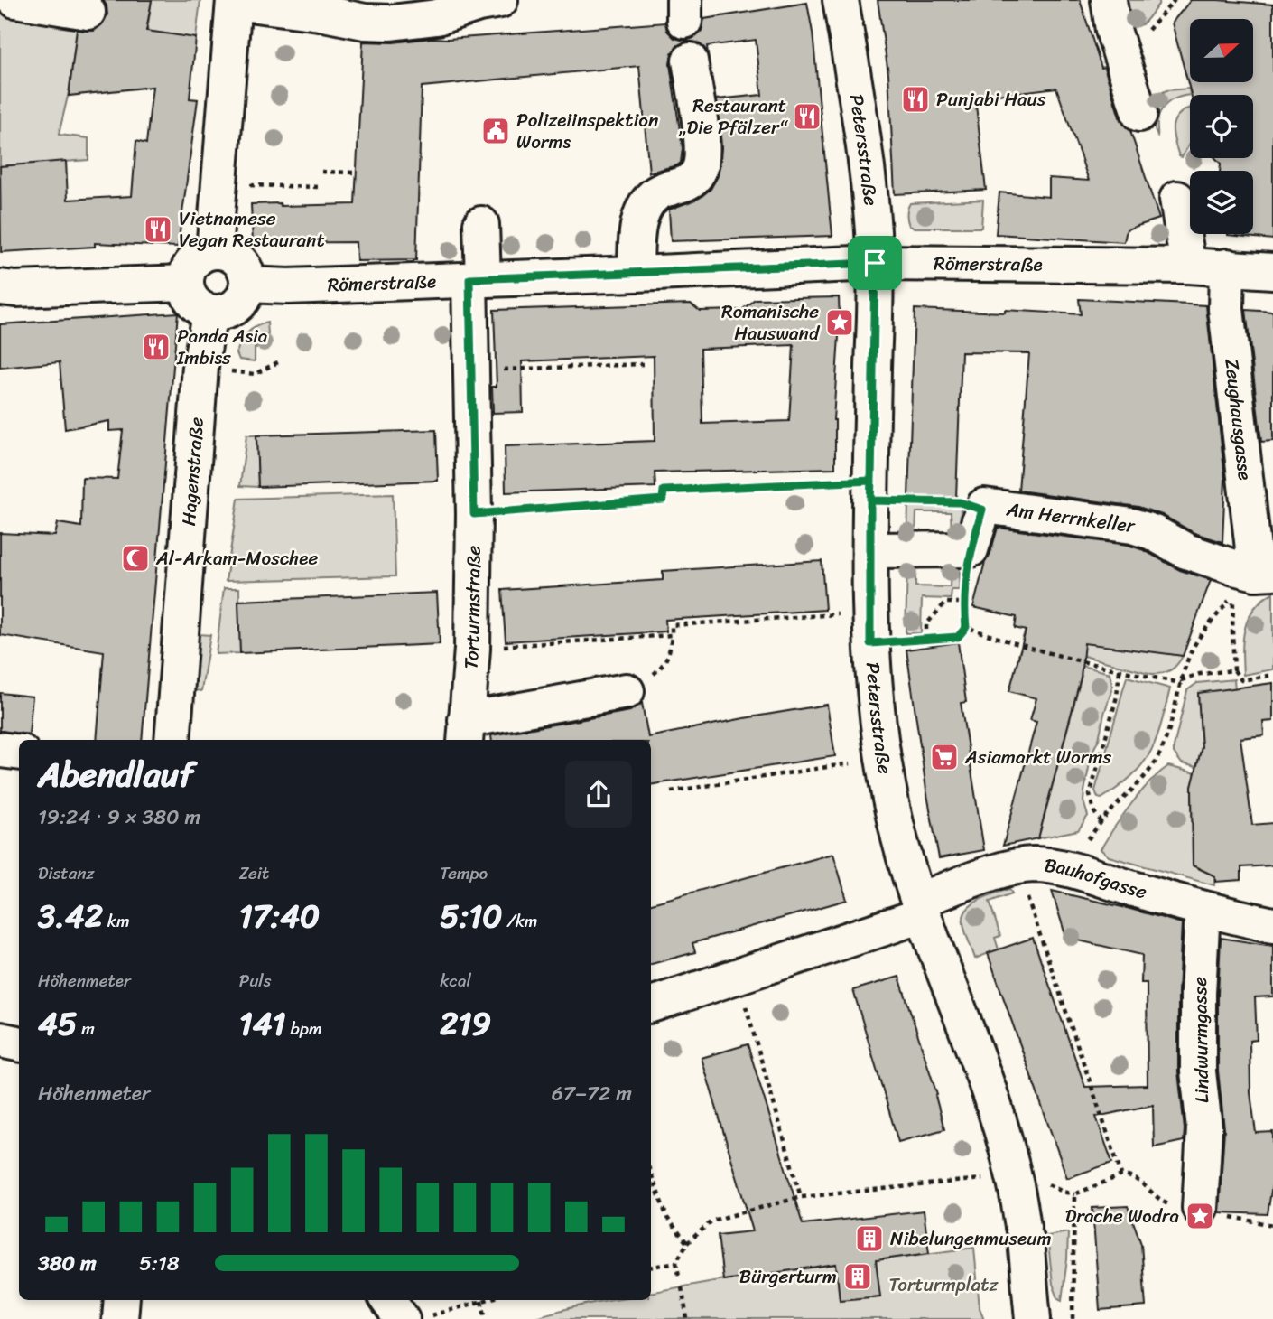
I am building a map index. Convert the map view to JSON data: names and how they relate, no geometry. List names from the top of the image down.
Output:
{
  "streets": {
    "street": [
      "Petersstraße",
      "Römerstraße",
      "Zeughausgasse",
      "Hagenstraße",
      "Am Herrnkeller",
      "Torturmstraße",
      "Bauhofgasse",
      "Lindwurmgasse"
    ]
  },
  "crossings": [
    ["Petersstraße", "Römerstraße"],
    ["Petersstraße", "Bauhofgasse"],
    ["Römerstraße", "Zeughausgasse"],
    ["Römerstraße", "Hagenstraße"],
    ["Römerstraße", "Torturmstraße"],
    ["Zeughausgasse", "Am Herrnkeller"],
    ["Bauhofgasse", "Lindwurmgasse"]
  ],
  "parks": ["Torturmplatz"],
  "places": {
    "restaurant": [
      "Punjabi Haus",
      "Restaurant „Die Pfälzer“",
      "Vietnamese Vegan Restaurant",
      "Panda Asia Imbiss"
    ],
    "public building": ["Polizeiinspektion Worms"],
    "place": ["Romanische Hauswand", "Drache Wodra"],
    "mosque": ["Al-Arkam-Moschee"],
    "supermarket": ["Asiamarkt Worms"],
    "building": ["Nibelungenmuseum", "Bürgerturm"]
  },
  "north": "right",
  "page": {
    "heading": ["Abendlauf", "19:24 · 9 × 380 m"],
    "stats": [
      ["Distanz", "3.42 km"],
      ["Zeit", "17:40"],
      ["Tempo", "5:10 /km"],
      ["Höhenmeter", "45 m"],
      ["Puls", "141 bpm"],
      ["kcal", "219"]
    ],
    "chart": ["Höhenmeter", "67–72 m"],
    "list": [
      {
        "name": "380 m",
        "note": "5:18"
      }
    ]
  }
}
